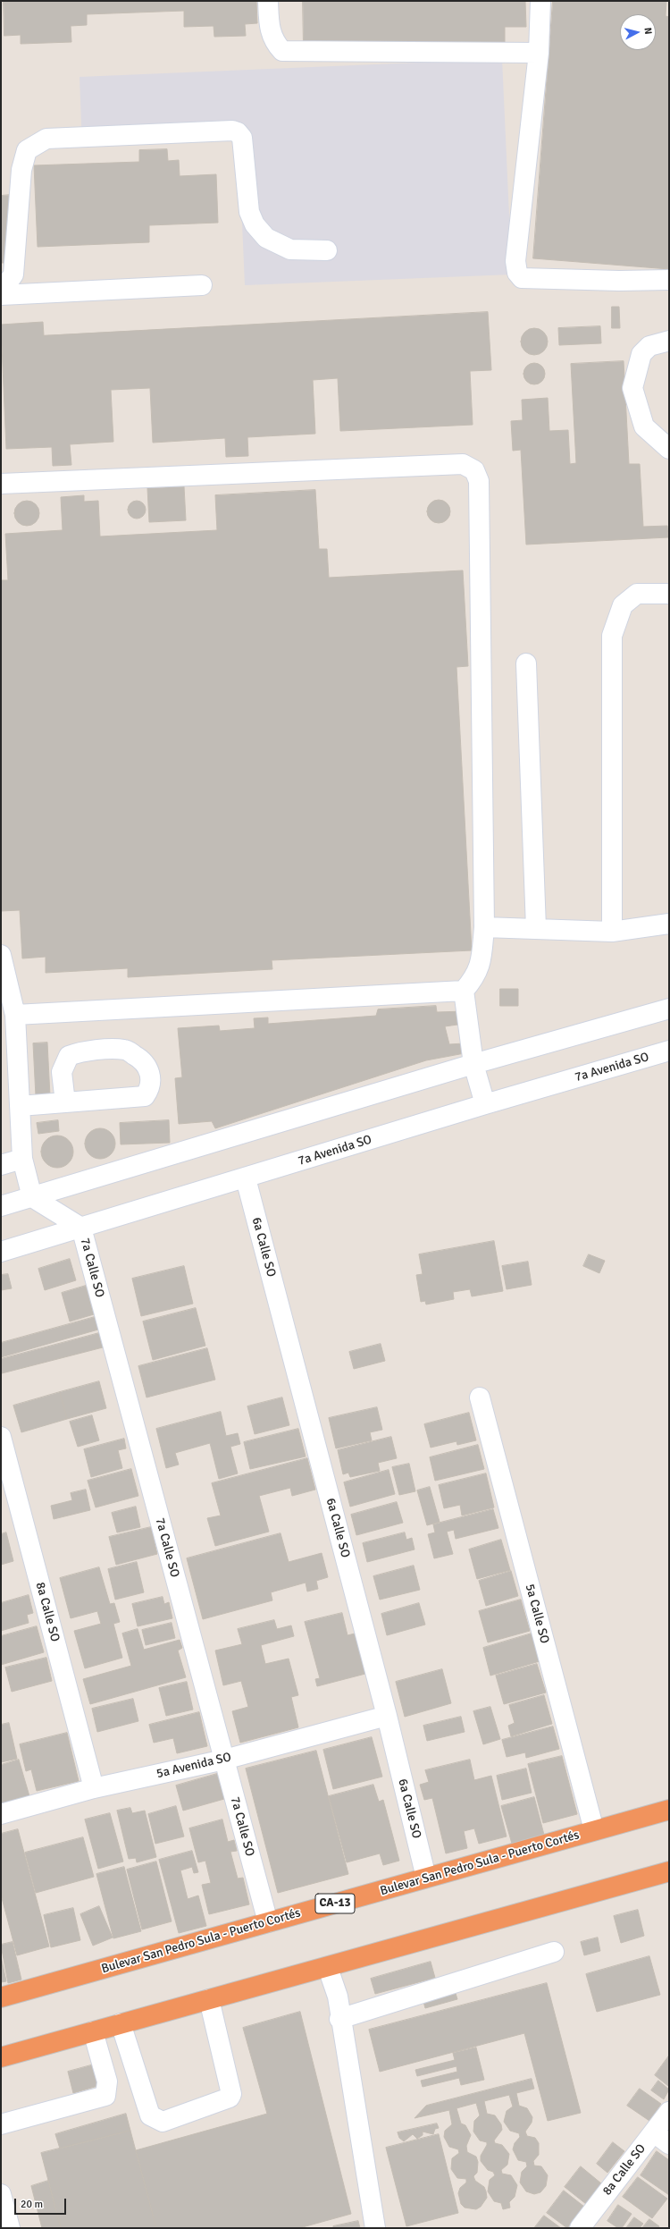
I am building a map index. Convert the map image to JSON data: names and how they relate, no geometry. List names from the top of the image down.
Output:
{
  "streets": {
    "highway": ["Bulevar San Pedro Sula - Puerto Cortés", "CA-13"],
    "street": [
      "7a Avenida SO",
      "6a Calle SO",
      "7a Calle SO",
      "8a Calle SO",
      "5a Calle SO",
      "5a Avenida SO"
    ]
  },
  "crossings": [
    ["7a Avenida SO", "6a Calle SO"],
    ["7a Avenida SO", "7a Calle SO"],
    ["6a Calle SO", "5a Avenida SO"],
    ["6a Calle SO", "Bulevar San Pedro Sula - Puerto Cortés"],
    ["7a Calle SO", "5a Avenida SO"],
    ["7a Calle SO", "Bulevar San Pedro Sula - Puerto Cortés"],
    ["8a Calle SO", "5a Avenida SO"],
    ["5a Calle SO", "Bulevar San Pedro Sula - Puerto Cortés"]
  ],
  "scale_bar": "20 m",
  "north": "right"
}
